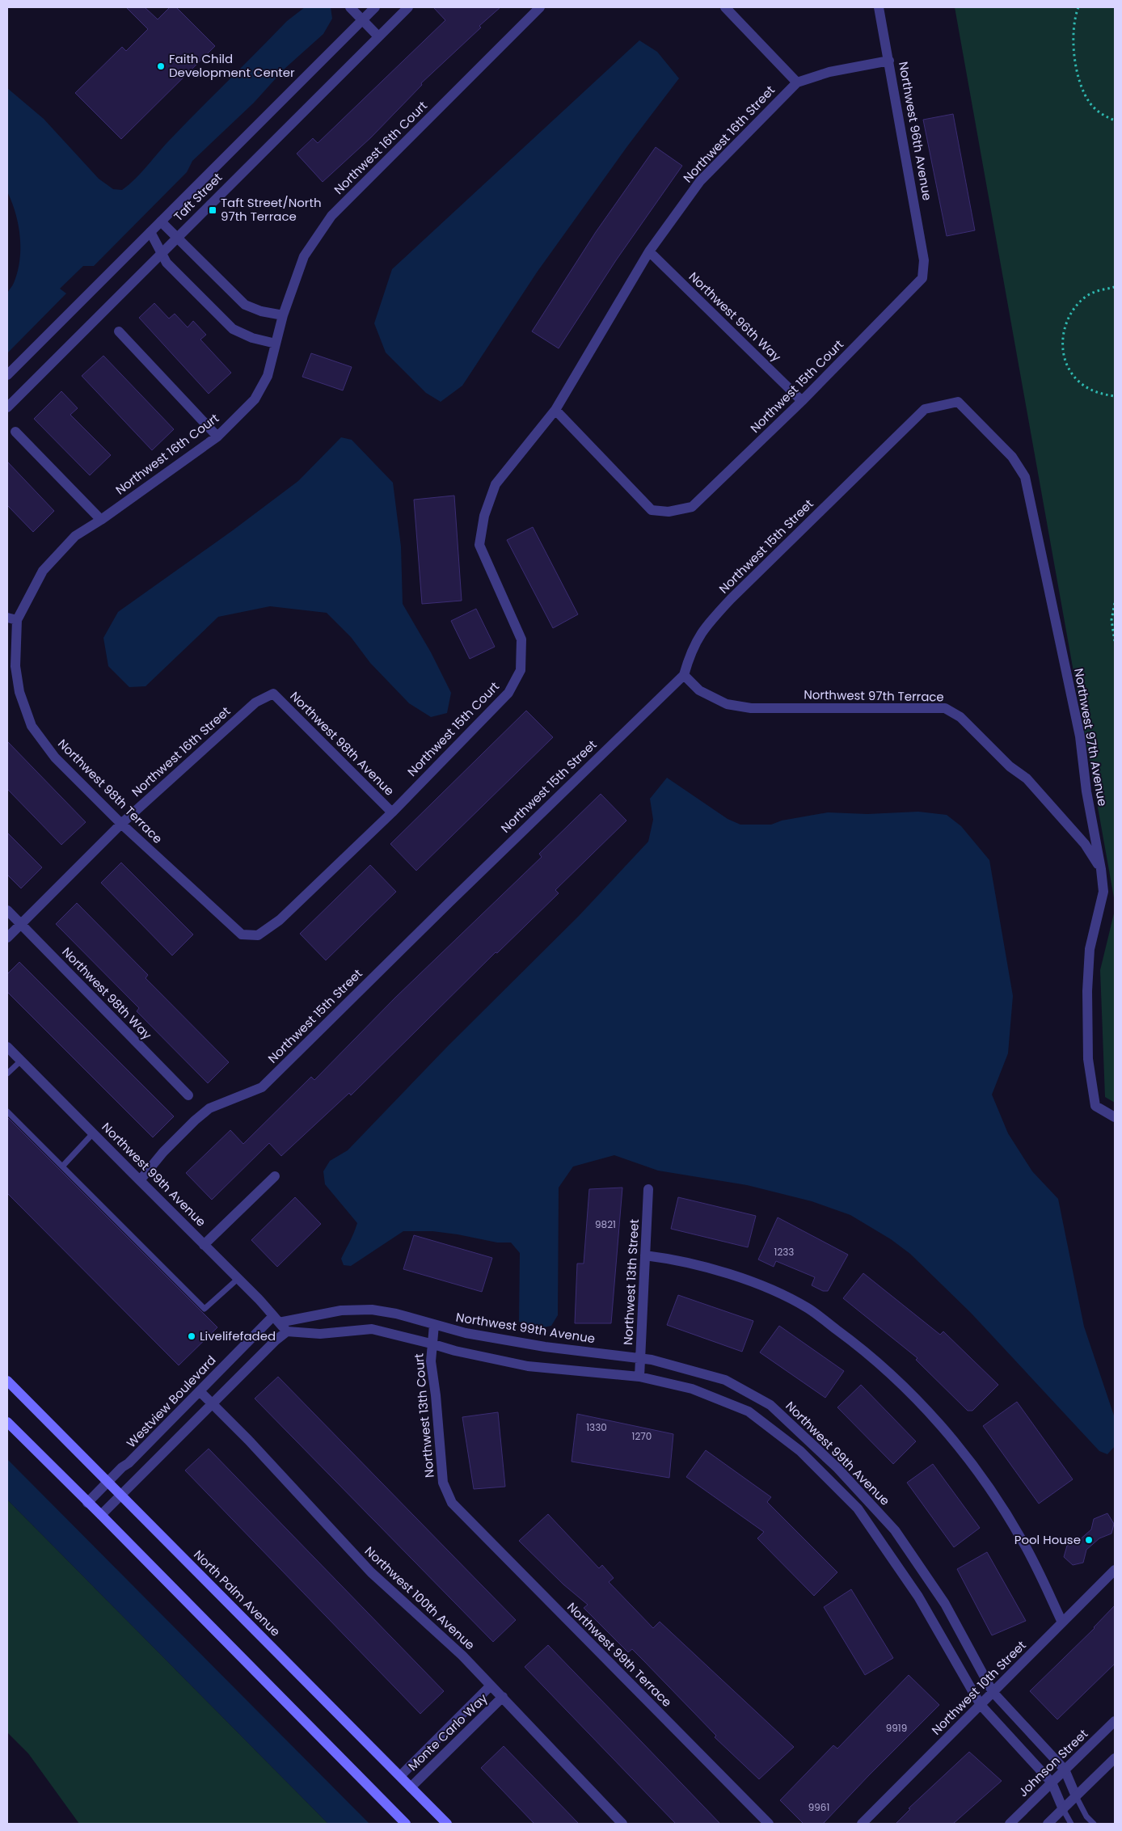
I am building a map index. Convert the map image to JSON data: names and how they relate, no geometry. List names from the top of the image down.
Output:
{
  "streets": {
    "main road": ["North Palm Avenue"],
    "street": [
      "Northwest 96th Avenue",
      "Northwest 16th Street",
      "Northwest 16th Court",
      "Taft Street",
      "Northwest 96th Way",
      "Northwest 15th Court",
      "Northwest 15th Street",
      "Northwest 97th Terrace",
      "Northwest 97th Avenue",
      "Northwest 98th Avenue",
      "Northwest 98th Terrace",
      "Northwest 98th Way",
      "Northwest 99th Avenue",
      "Northwest 13th Street",
      "Westview Boulevard",
      "Northwest 13th Court",
      "Northwest 100th Avenue",
      "Northwest 99th Terrace",
      "Northwest 10th Street",
      "Monte Carlo Way",
      "Johnson Street"
    ]
  },
  "crossings": [
    ["Northwest 96th Avenue", "Northwest 16th Street"],
    ["Northwest 96th Avenue", "Northwest 15th Court"],
    ["Northwest 16th Street", "Northwest 96th Way"],
    ["Northwest 16th Street", "Northwest 15th Court"],
    ["Northwest 16th Street", "Northwest 98th Avenue"],
    ["Northwest 16th Street", "Northwest 98th Terrace"],
    ["Northwest 16th Street", "Northwest 98th Way"],
    ["Northwest 16th Court", "Northwest 98th Terrace"],
    ["Northwest 96th Way", "Northwest 15th Court"],
    ["Northwest 15th Court", "Northwest 98th Avenue"],
    ["Northwest 15th Court", "Northwest 98th Terrace"],
    ["Northwest 15th Street", "Northwest 97th Terrace"],
    ["Northwest 15th Street", "Northwest 97th Avenue"],
    ["Northwest 15th Street", "Northwest 99th Avenue"],
    ["Northwest 97th Terrace", "Northwest 97th Avenue"],
    ["Northwest 99th Avenue", "Northwest 13th Street"],
    ["Northwest 99th Avenue", "Westview Boulevard"],
    ["Northwest 99th Avenue", "Northwest 13th Court"],
    ["Northwest 99th Avenue", "Northwest 10th Street"],
    ["Northwest 99th Avenue", "Johnson Street"],
    ["Westview Boulevard", "North Palm Avenue"],
    ["Westview Boulevard", "Northwest 100th Avenue"],
    ["Northwest 13th Court", "Northwest 99th Terrace"],
    ["North Palm Avenue", "Monte Carlo Way"],
    ["Northwest 100th Avenue", "Monte Carlo Way"]
  ],
  "places": {
    "other": ["Faith Child Development Center", "Livelifefaded", "Pool House"],
    "transit": ["Taft Street/North 97th Terrace"]
  },
  "house_numbers": [
    "9821",
    "1233",
    "1330",
    "1270",
    "9919",
    "9961"
  ]
}
